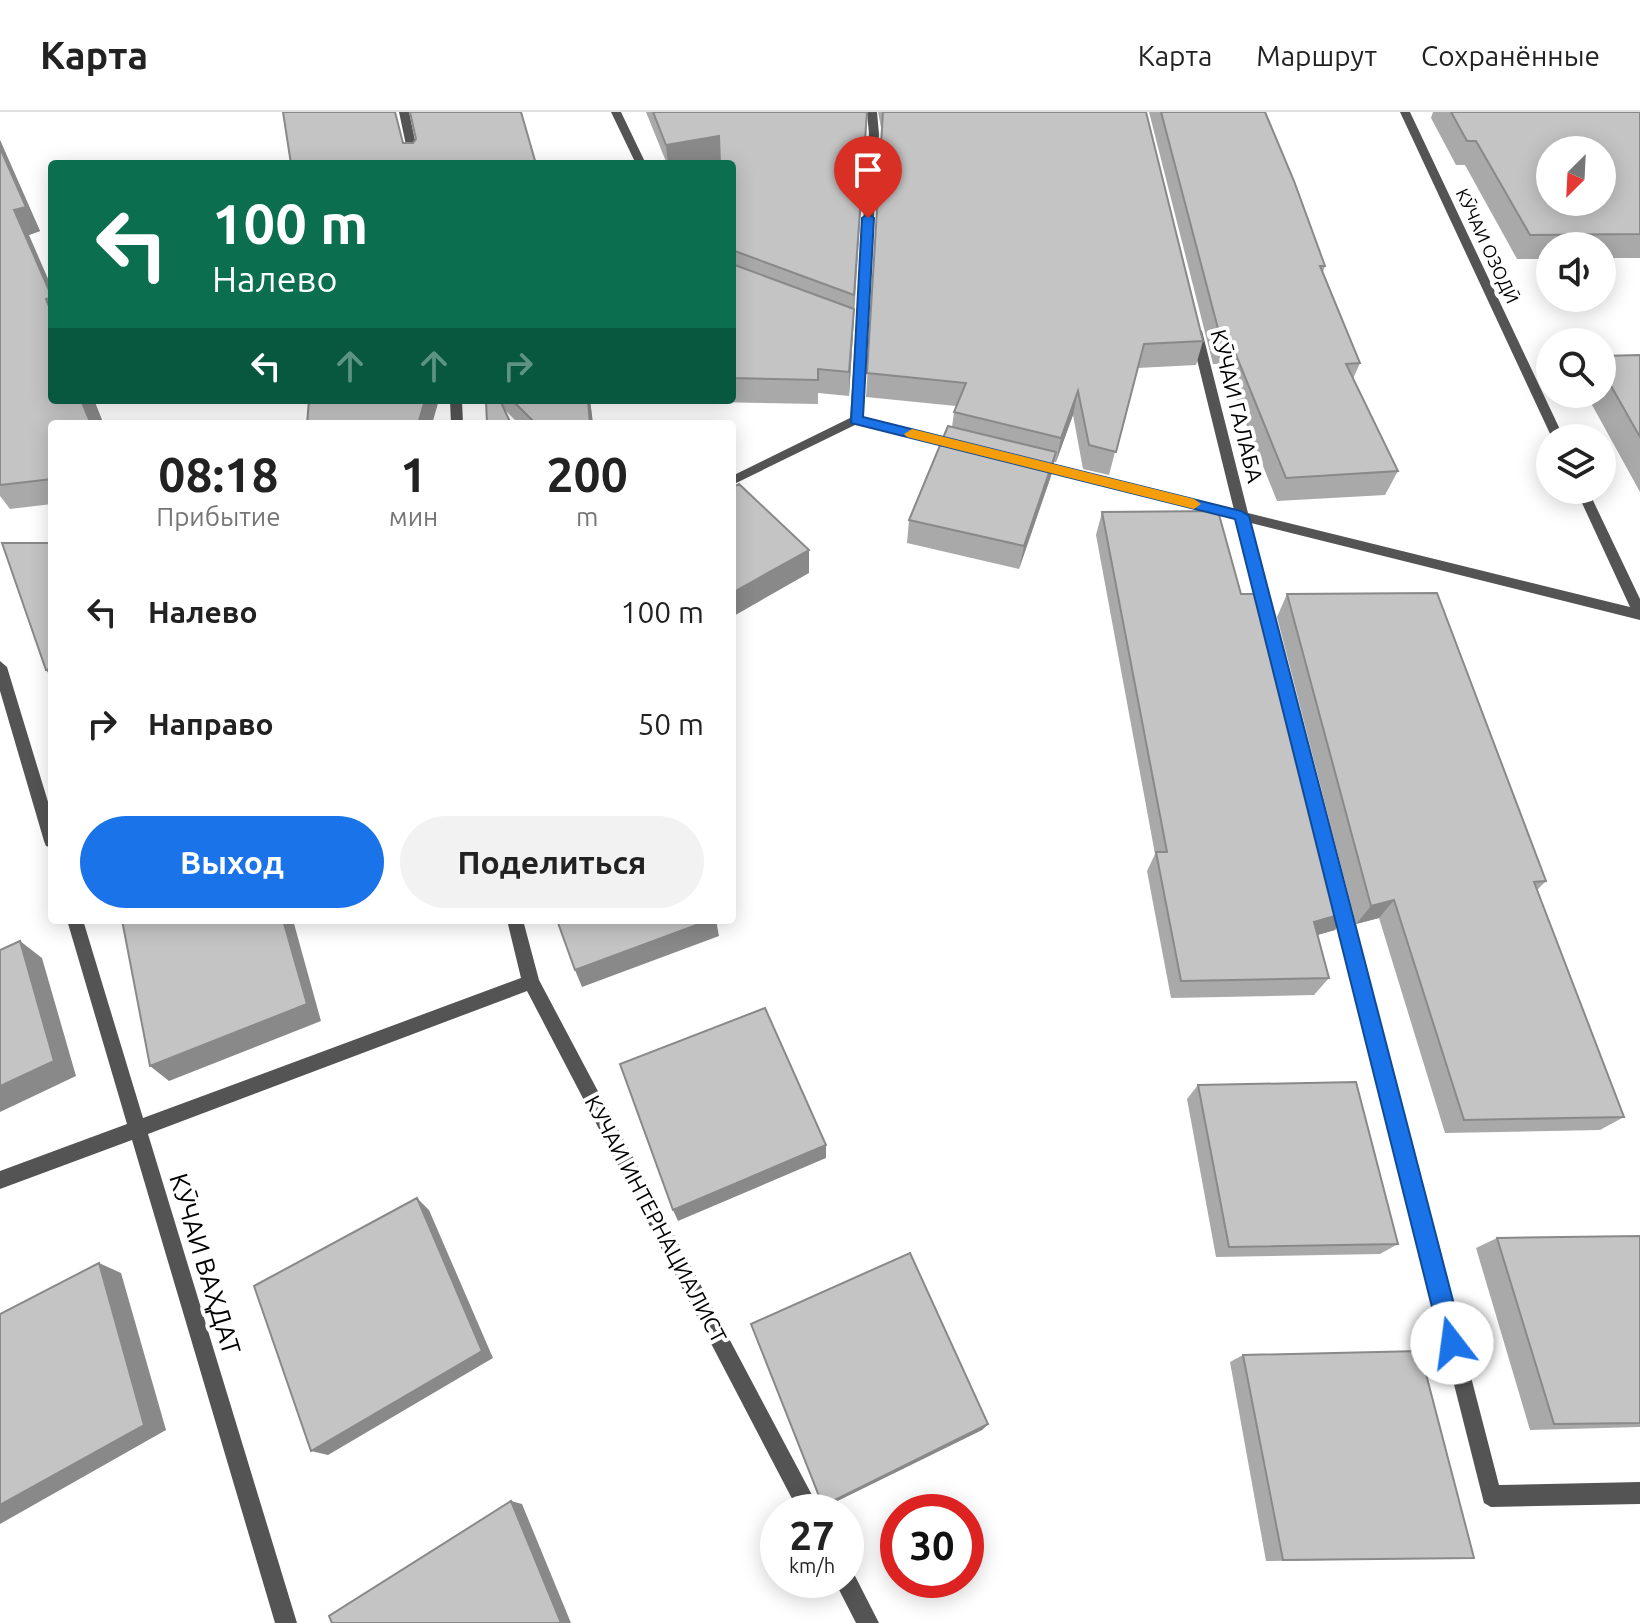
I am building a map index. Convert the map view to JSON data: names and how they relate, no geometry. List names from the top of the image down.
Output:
{
  "streets": {
    "street": [
      "КӮЧАИ ОЗОДӢ",
      "КӮЧАИ ГАЛАБА",
      "КУЧАИ ИНТЕРНАЦИАЛИСТ",
      "КӮЧАИ ВАҲДАТ"
    ]
  },
  "north": "bottom left",
  "page": {
    "header": "Карта",
    "nav": ["Карта", "Маршрут", "Сохранённые"],
    "turn": ["100 m", "Налево"],
    "eta": [
      "08:18",
      "Прибытие",
      "1",
      "мин",
      "200",
      "m"
    ],
    "list": [
      {
        "name": "Налево",
        "value": "100 m"
      },
      {
        "name": "Направо",
        "value": "50 m"
      }
    ],
    "buttons": ["Выход", "Поделиться"],
    "speed": "27 km/h",
    "limit": "30"
  }
}
